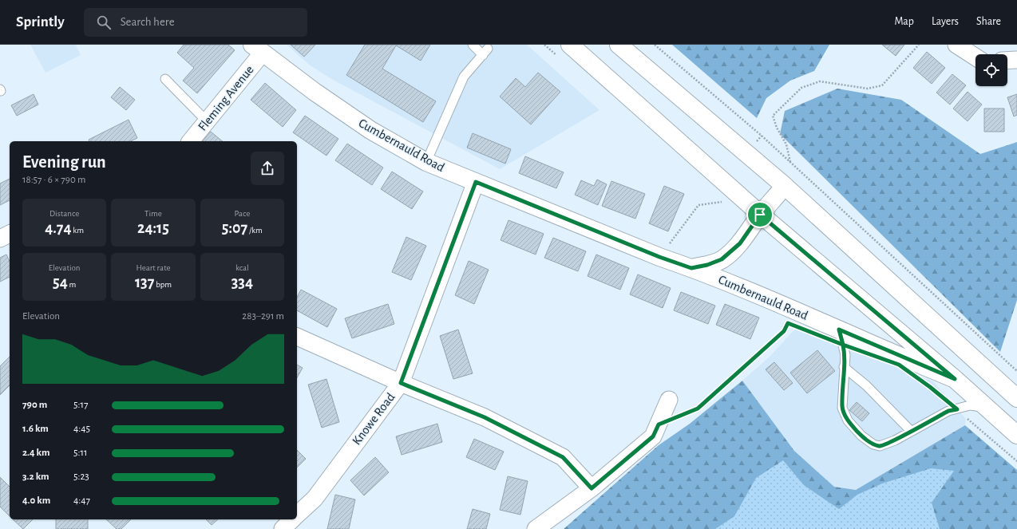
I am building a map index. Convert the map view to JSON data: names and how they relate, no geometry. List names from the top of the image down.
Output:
{
  "streets": {
    "main road": ["Cumbernauld Road"],
    "street": ["Fleming Avenue", "Knowe Road"]
  },
  "crossings": [
    ["Fleming Avenue", "Cumbernauld Road"],
    ["Cumbernauld Road", "Knowe Road"]
  ],
  "page": {
    "header": "Sprintly",
    "search": "Search here",
    "nav": ["Map", "Layers", "Share"],
    "heading": ["Evening run", "18:57 · 6 × 790 m"],
    "stats": [
      ["Distance", "4.74 km"],
      ["Time", "24:15"],
      ["Pace", "5:07 /km"],
      ["Elevation", "54 m"],
      ["Heart rate", "137 bpm"],
      ["kcal", "334"]
    ],
    "chart": ["Elevation", "283–291 m"],
    "list": [
      {
        "name": "790 m",
        "note": "5:17"
      },
      {
        "name": "1.6 km",
        "note": "4:45"
      },
      {
        "name": "2.4 km",
        "note": "5:11"
      },
      {
        "name": "3.2 km",
        "note": "5:23"
      },
      {
        "name": "4.0 km",
        "note": "4:47"
      }
    ]
  }
}
